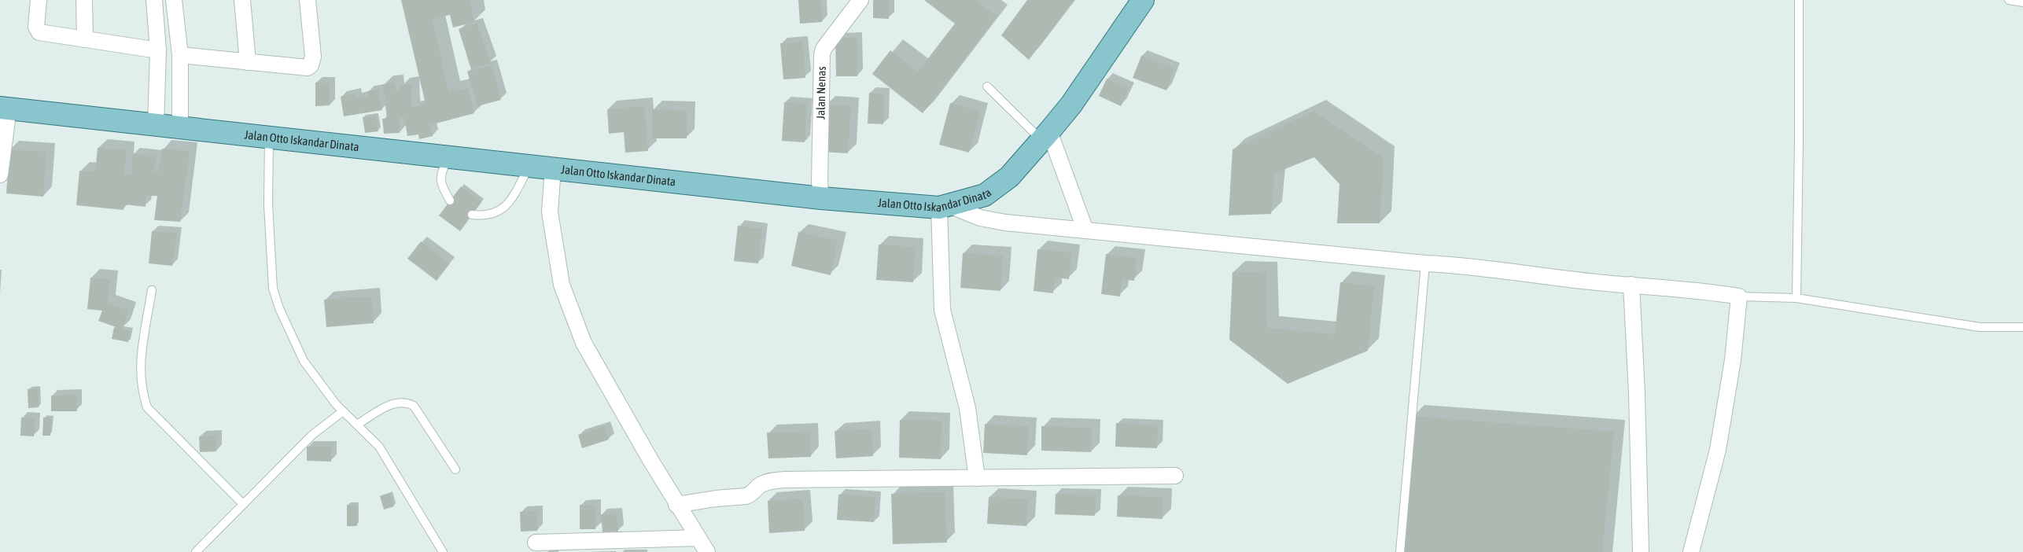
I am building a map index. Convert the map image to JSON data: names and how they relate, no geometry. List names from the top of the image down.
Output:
{
  "streets": {
    "main road": ["Jalan Otto Iskandar Dinata"],
    "street": ["Jalan Nenas"]
  },
  "crossings": [
    ["Jalan Nenas", "Jalan Otto Iskandar Dinata"]
  ]
}
